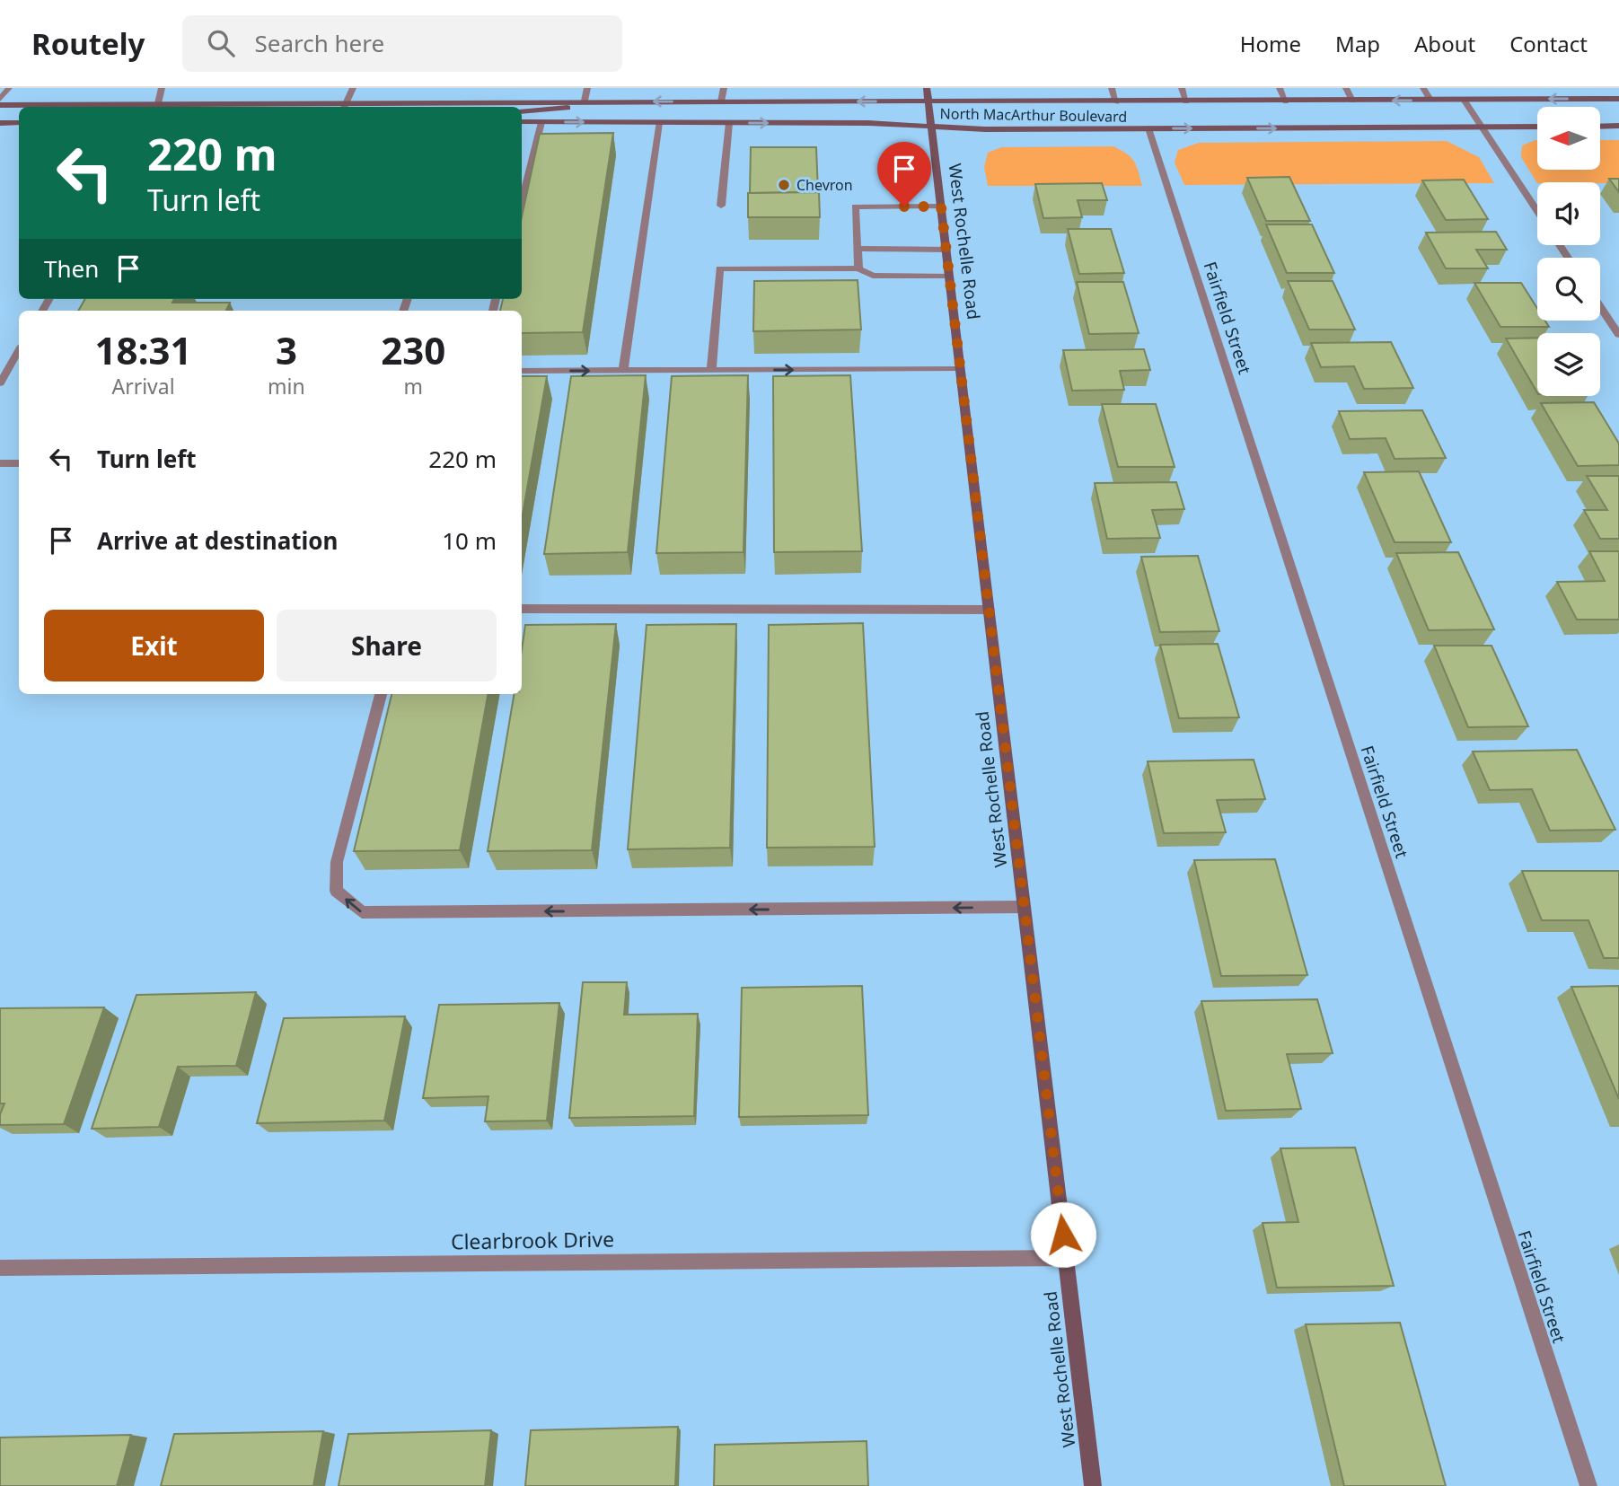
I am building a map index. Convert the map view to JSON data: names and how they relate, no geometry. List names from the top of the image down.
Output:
{
  "streets": {
    "main road": ["North MacArthur Boulevard", "West Rochelle Road"],
    "street": ["Fairfield Street", "Clearbrook Drive"]
  },
  "crossings": [
    ["North MacArthur Boulevard", "West Rochelle Road"],
    ["North MacArthur Boulevard", "Fairfield Street"],
    ["West Rochelle Road", "Clearbrook Drive"]
  ],
  "places": ["Chevron"],
  "north": "left",
  "page": {
    "header": "Routely",
    "search": "Search here",
    "nav": [
      "Home",
      "Map",
      "About",
      "Contact"
    ],
    "turn": ["220 m", "Turn left"],
    "then": "Then",
    "eta": [
      "18:31",
      "Arrival",
      "3",
      "min",
      "230",
      "m"
    ],
    "list": [
      {
        "name": "Turn left",
        "value": "220 m"
      },
      {
        "name": "Arrive at destination",
        "value": "10 m"
      }
    ],
    "buttons": ["Exit", "Share"]
  }
}
